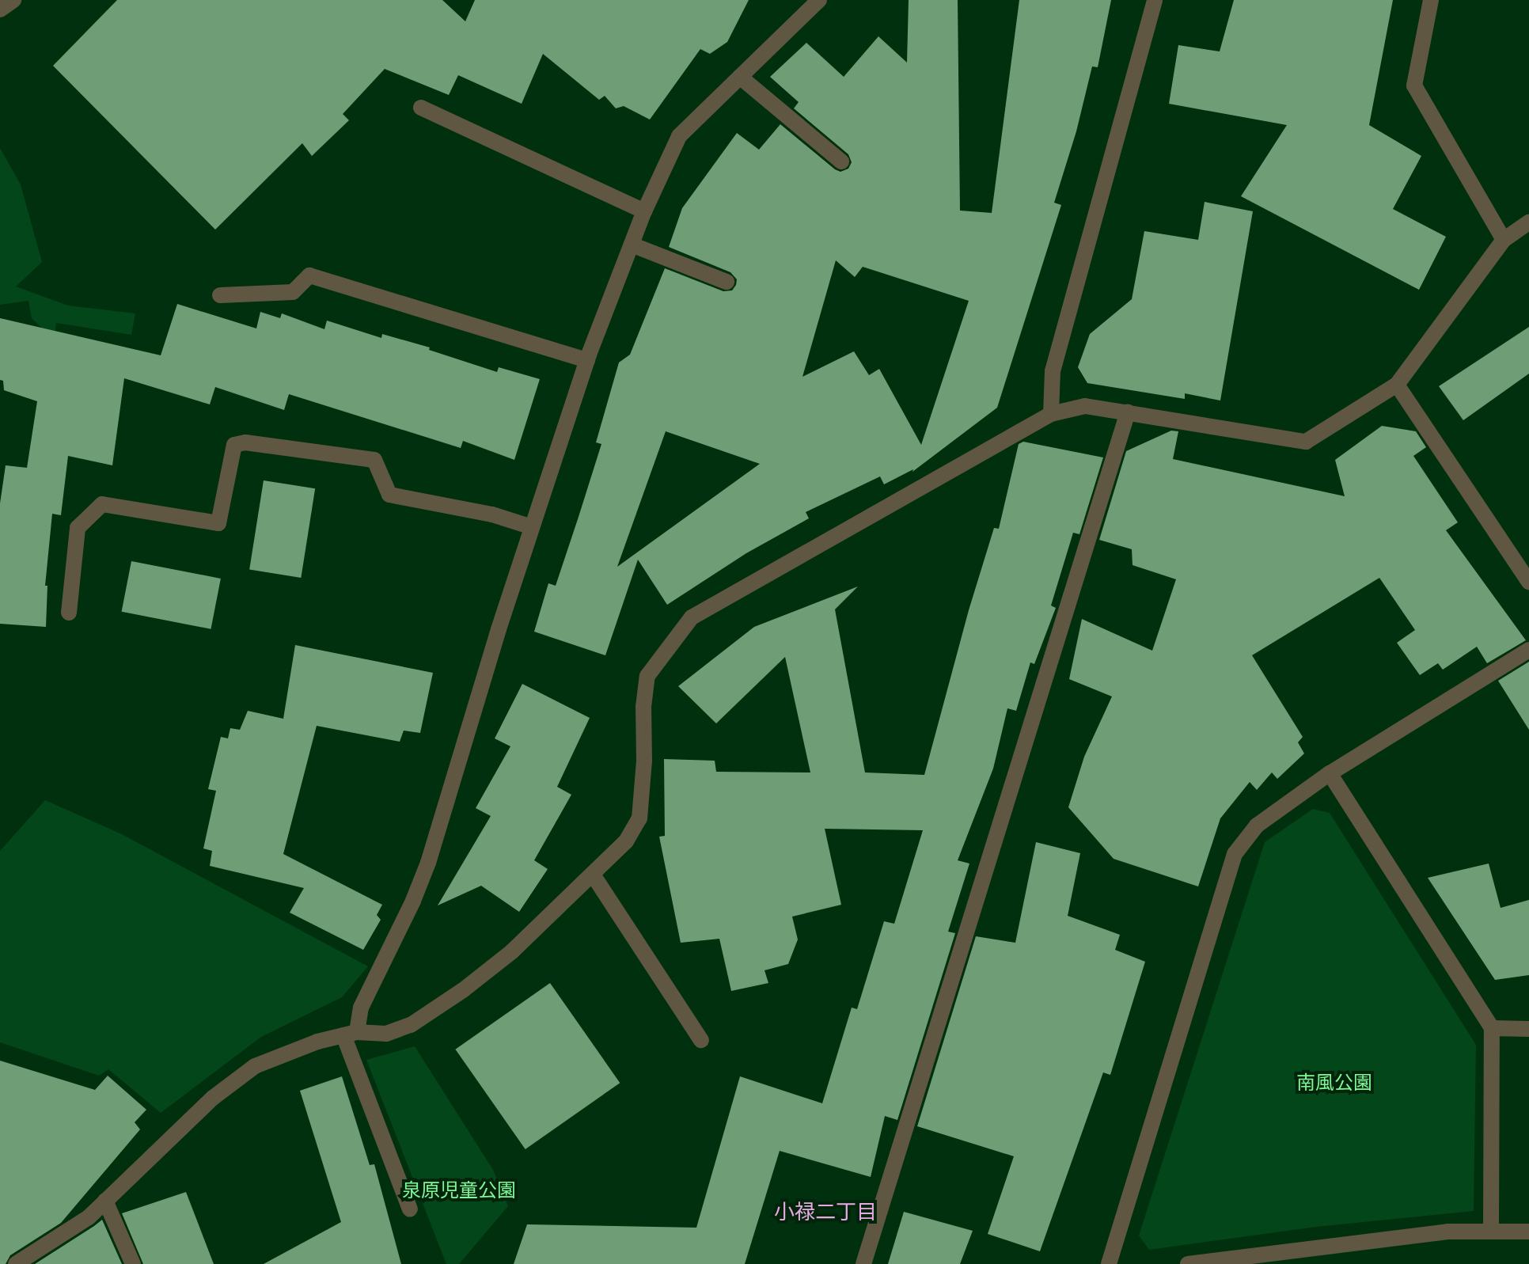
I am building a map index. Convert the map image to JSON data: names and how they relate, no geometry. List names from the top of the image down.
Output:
{
  "districts": ["小禄二丁目"],
  "parks": ["南風公園", "泉原児童公園"]
}
